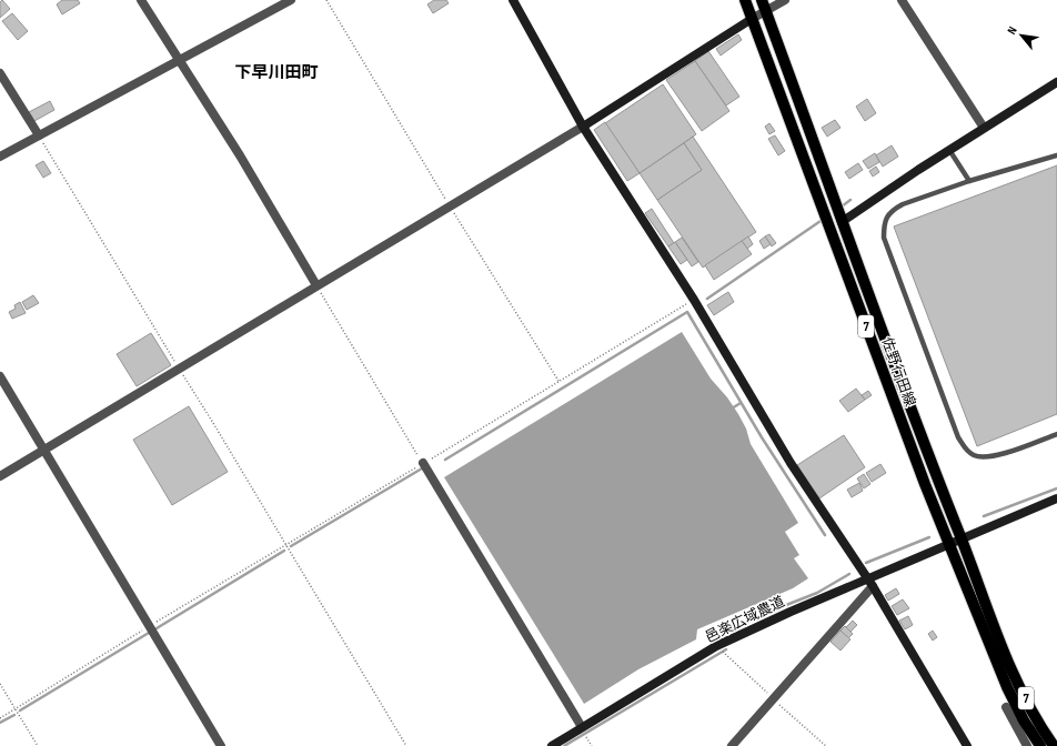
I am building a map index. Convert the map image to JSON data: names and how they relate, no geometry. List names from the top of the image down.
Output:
{
  "streets": {
    "main road": ["7", "佐野行田線"],
    "street": ["邑楽広域農道"]
  },
  "crossings": [
    ["佐野行田線", "邑楽広域農道"]
  ],
  "districts": ["下早川田町"],
  "north": "top left"
}
